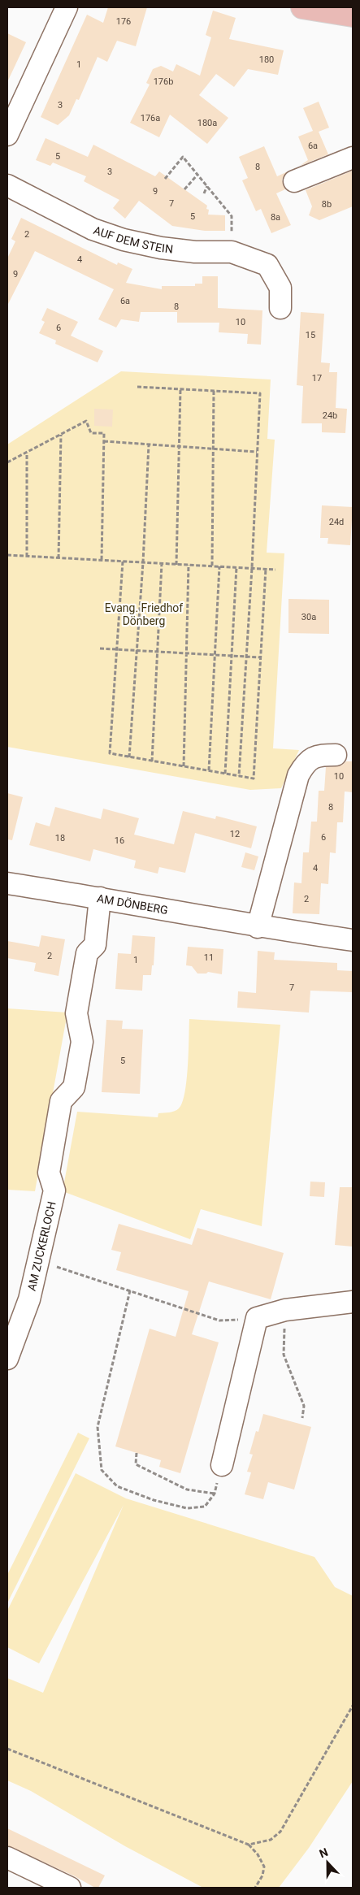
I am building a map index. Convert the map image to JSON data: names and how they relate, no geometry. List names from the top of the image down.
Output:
{
  "streets": {
    "street": ["AUF DEM STEIN", "AM DÖNBERG", "AM ZUCKERLOCH"]
  },
  "crossings": [
    ["AM DÖNBERG", "AM ZUCKERLOCH"]
  ],
  "parks": ["Evang. Friedhof Dönberg"],
  "house_numbers": [
    "176",
    "180",
    "1",
    "176b",
    "3",
    "176a",
    "180a",
    "6a",
    "5",
    "8",
    "3",
    "9",
    "7",
    "8b",
    "5",
    "8a",
    "2",
    "4",
    "9",
    "6a",
    "8",
    "10",
    "6",
    "15",
    "17",
    "24b",
    "24d",
    "30a",
    "10",
    "8",
    "12",
    "6",
    "18",
    "16",
    "4",
    "2",
    "2",
    "11",
    "1",
    "7",
    "5"
  ],
  "north": "top"
}
